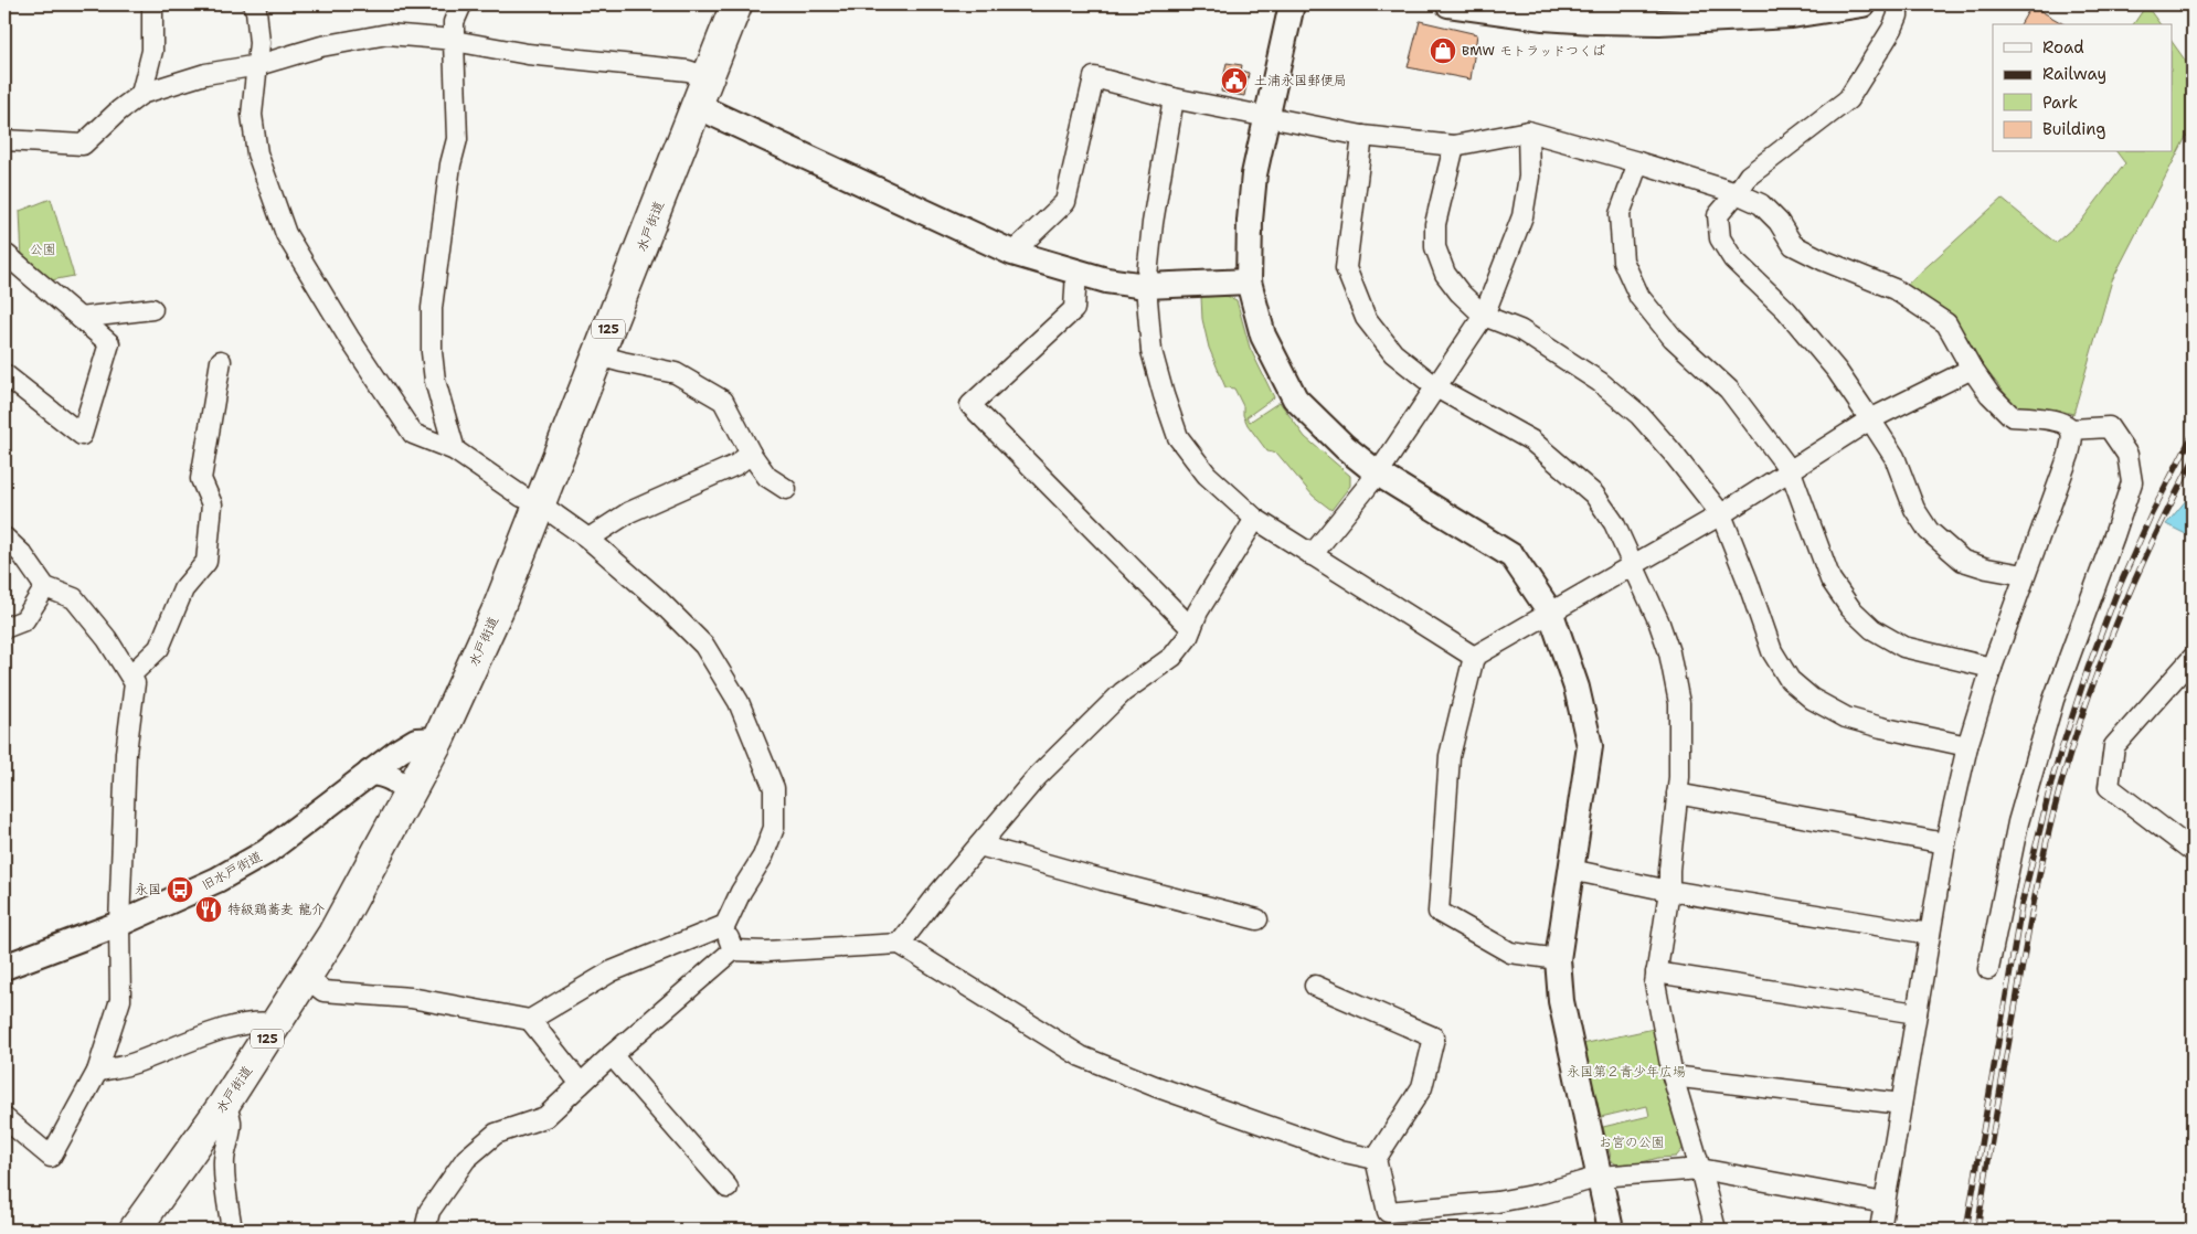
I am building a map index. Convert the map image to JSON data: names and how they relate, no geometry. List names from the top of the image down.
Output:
{
  "streets": {
    "highway": ["水戸街道", "125"],
    "street": ["旧水戸街道"]
  },
  "crossings": [
    ["水戸街道", "旧水戸街道"]
  ],
  "parks": ["公園", "永国第２青少年広場", "お宮の公園"],
  "places": {
    "shop": ["BMW モトラッドつくば"],
    "public building": ["土浦永国郵便局"],
    "bus stop": ["永国"],
    "restaurant": ["特級鶏蕎麦 龍介"]
  },
  "legend": [
    "Road",
    "Railway",
    "Park",
    "Building"
  ]
}
